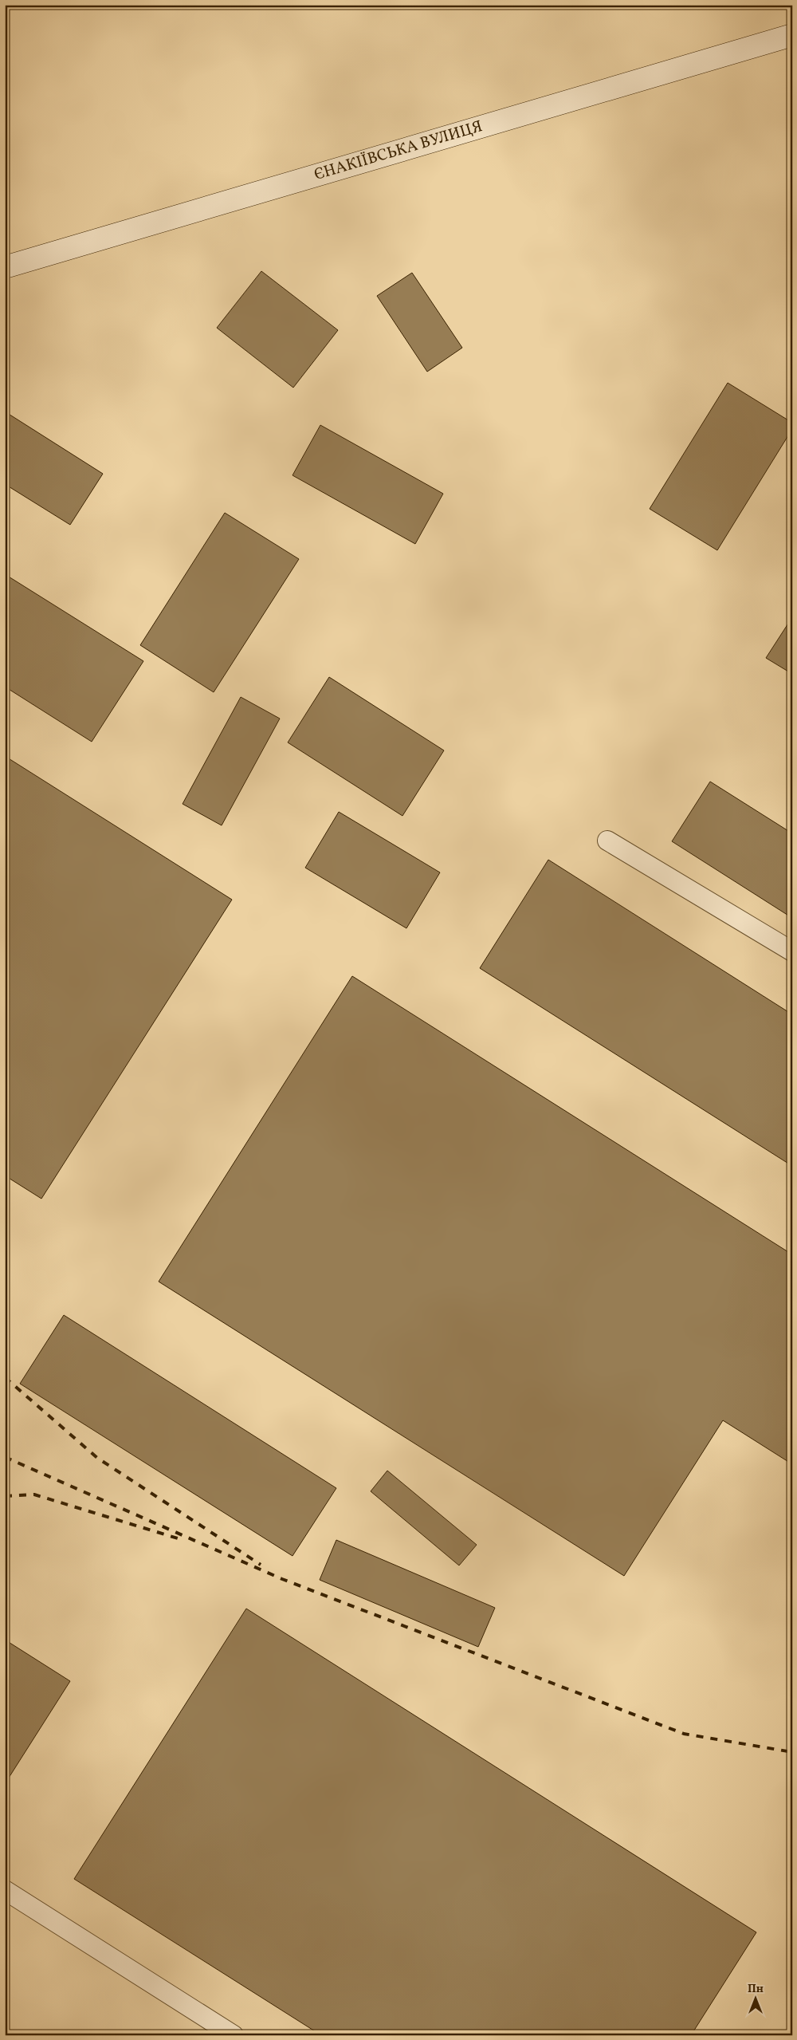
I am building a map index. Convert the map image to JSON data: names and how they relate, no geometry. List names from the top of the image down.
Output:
{
  "streets": {
    "street": ["ЄНАКІЇВСЬКА ВУЛИЦЯ"]
  },
  "north": "top"
}
